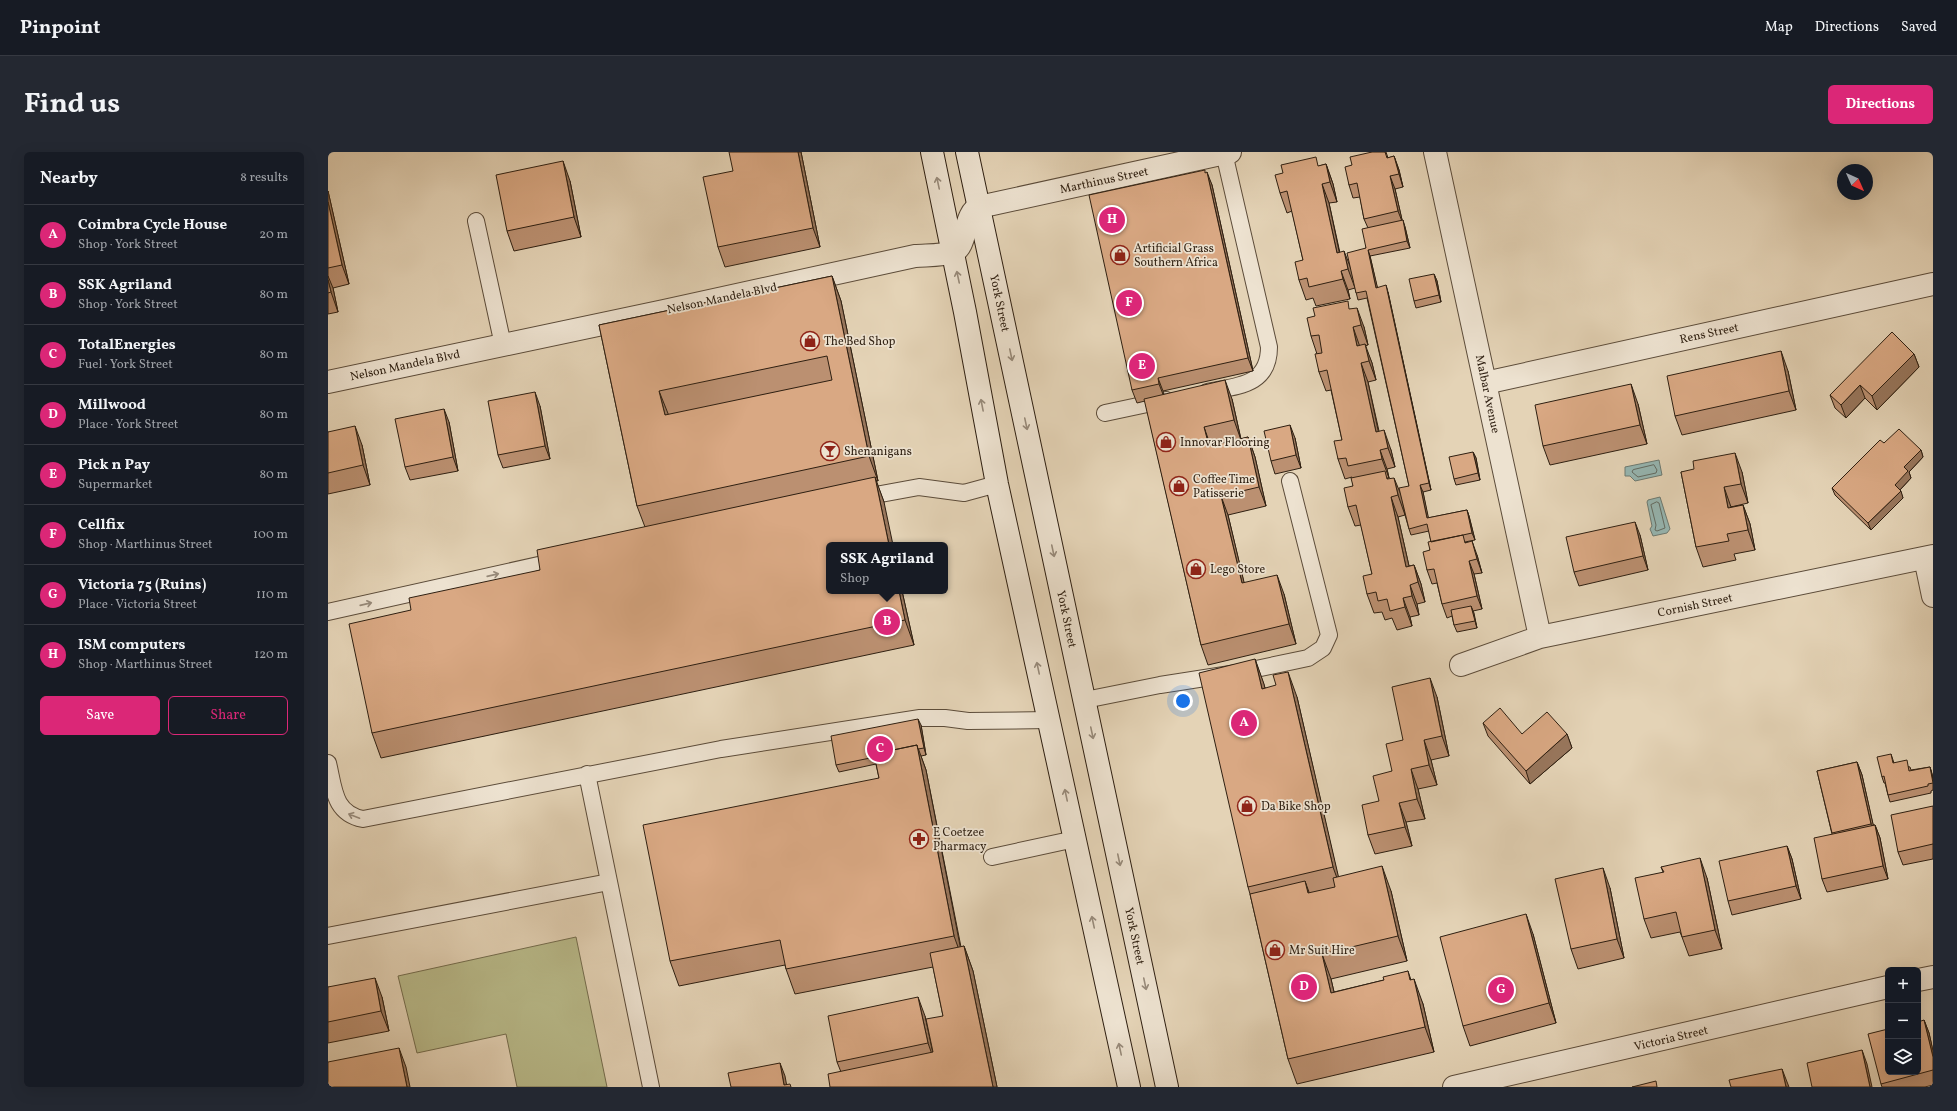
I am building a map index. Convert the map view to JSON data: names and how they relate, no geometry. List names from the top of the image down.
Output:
{
  "streets": {
    "street": [
      "Marthinus Street",
      "Nelson Mandela Blvd",
      "York Street",
      "Rens Street",
      "Malbar Avenue",
      "Cornish Street",
      "Victoria Street"
    ]
  },
  "crossings": [
    ["Marthinus Street", "York Street"],
    ["Rens Street", "Malbar Avenue"],
    ["Malbar Avenue", "Cornish Street"]
  ],
  "places": {
    "shop": [
      "Artificial Grass Southern Africa",
      "The Bed Shop",
      "Innovar Flooring",
      "Coffee Time Patisserie",
      "Lego Store",
      "Da Bike Shop",
      "Mr Suit Hire"
    ],
    "bar": ["Shenanigans"],
    "pharmacy": ["E Coetzee Pharmacy"]
  },
  "north": "bottom right",
  "page": {
    "header": "Pinpoint",
    "nav": ["Map", "Directions", "Saved"],
    "title": "Find us",
    "buttons": [
      "Directions",
      ["Save", "Share"]
    ],
    "heading": ["Nearby", "8 results"],
    "list": [
      {
        "mark": "A",
        "name": "Coimbra Cycle House",
        "note": "Shop · York Street",
        "value": "20 m"
      },
      {
        "mark": "B",
        "name": "SSK Agriland",
        "note": "Shop · York Street",
        "value": "80 m"
      },
      {
        "mark": "C",
        "name": "TotalEnergies",
        "note": "Fuel · York Street",
        "value": "80 m"
      },
      {
        "mark": "D",
        "name": "Millwood",
        "note": "Place · York Street",
        "value": "80 m"
      },
      {
        "mark": "E",
        "name": "Pick n Pay",
        "note": "Supermarket",
        "value": "80 m"
      },
      {
        "mark": "F",
        "name": "Cellfix",
        "note": "Shop · Marthinus Street",
        "value": "100 m"
      },
      {
        "mark": "G",
        "name": "Victoria 75 (Ruins)",
        "note": "Place · Victoria Street",
        "value": "110 m"
      },
      {
        "mark": "H",
        "name": "ISM computers",
        "note": "Shop · Marthinus Street",
        "value": "120 m"
      }
    ],
    "pins": [
      "H",
      "F",
      "E",
      "B",
      "A",
      "C",
      "D",
      "G"
    ],
    "popup": ["SSK Agriland", "Shop"],
    "map_buttons": ["+", "−"]
  }
}
